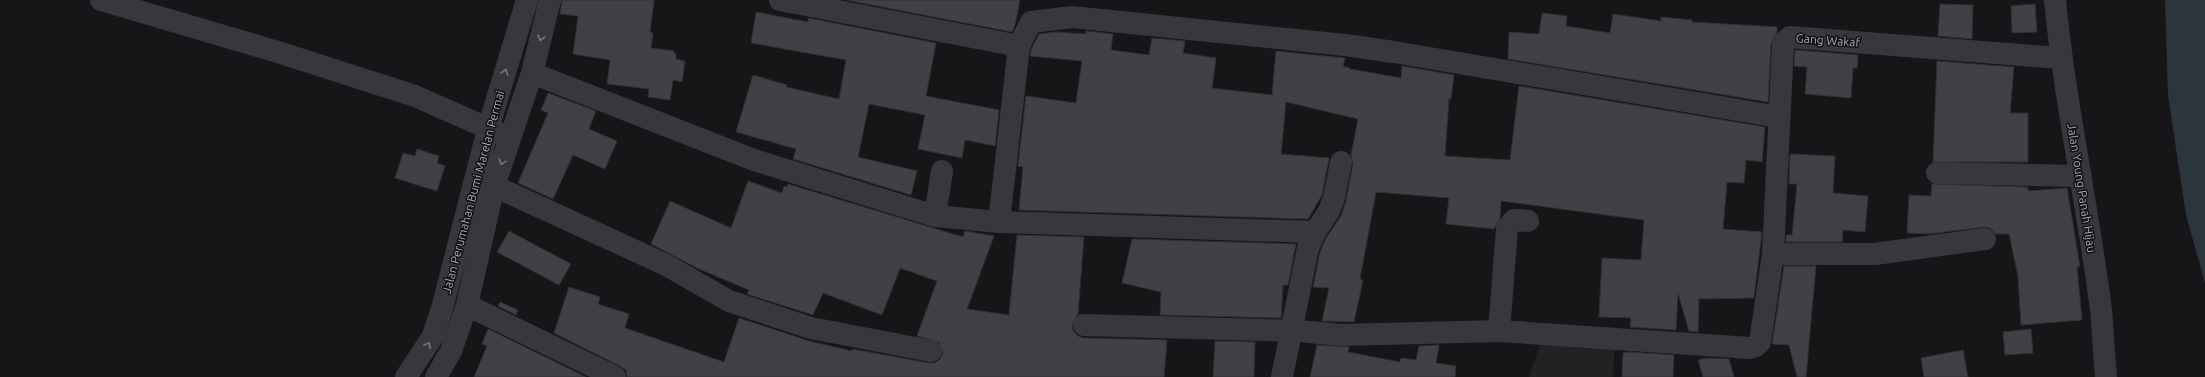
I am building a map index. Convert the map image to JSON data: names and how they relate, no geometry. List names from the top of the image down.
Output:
{
  "streets": {
    "street": ["Gang Wakaf", "Jalan Young Panah Hijau", "Jalan Perumahan Bumi Marelan Permai"]
  },
  "crossings": [
    ["Gang Wakaf", "Jalan Young Panah Hijau"]
  ]
}
